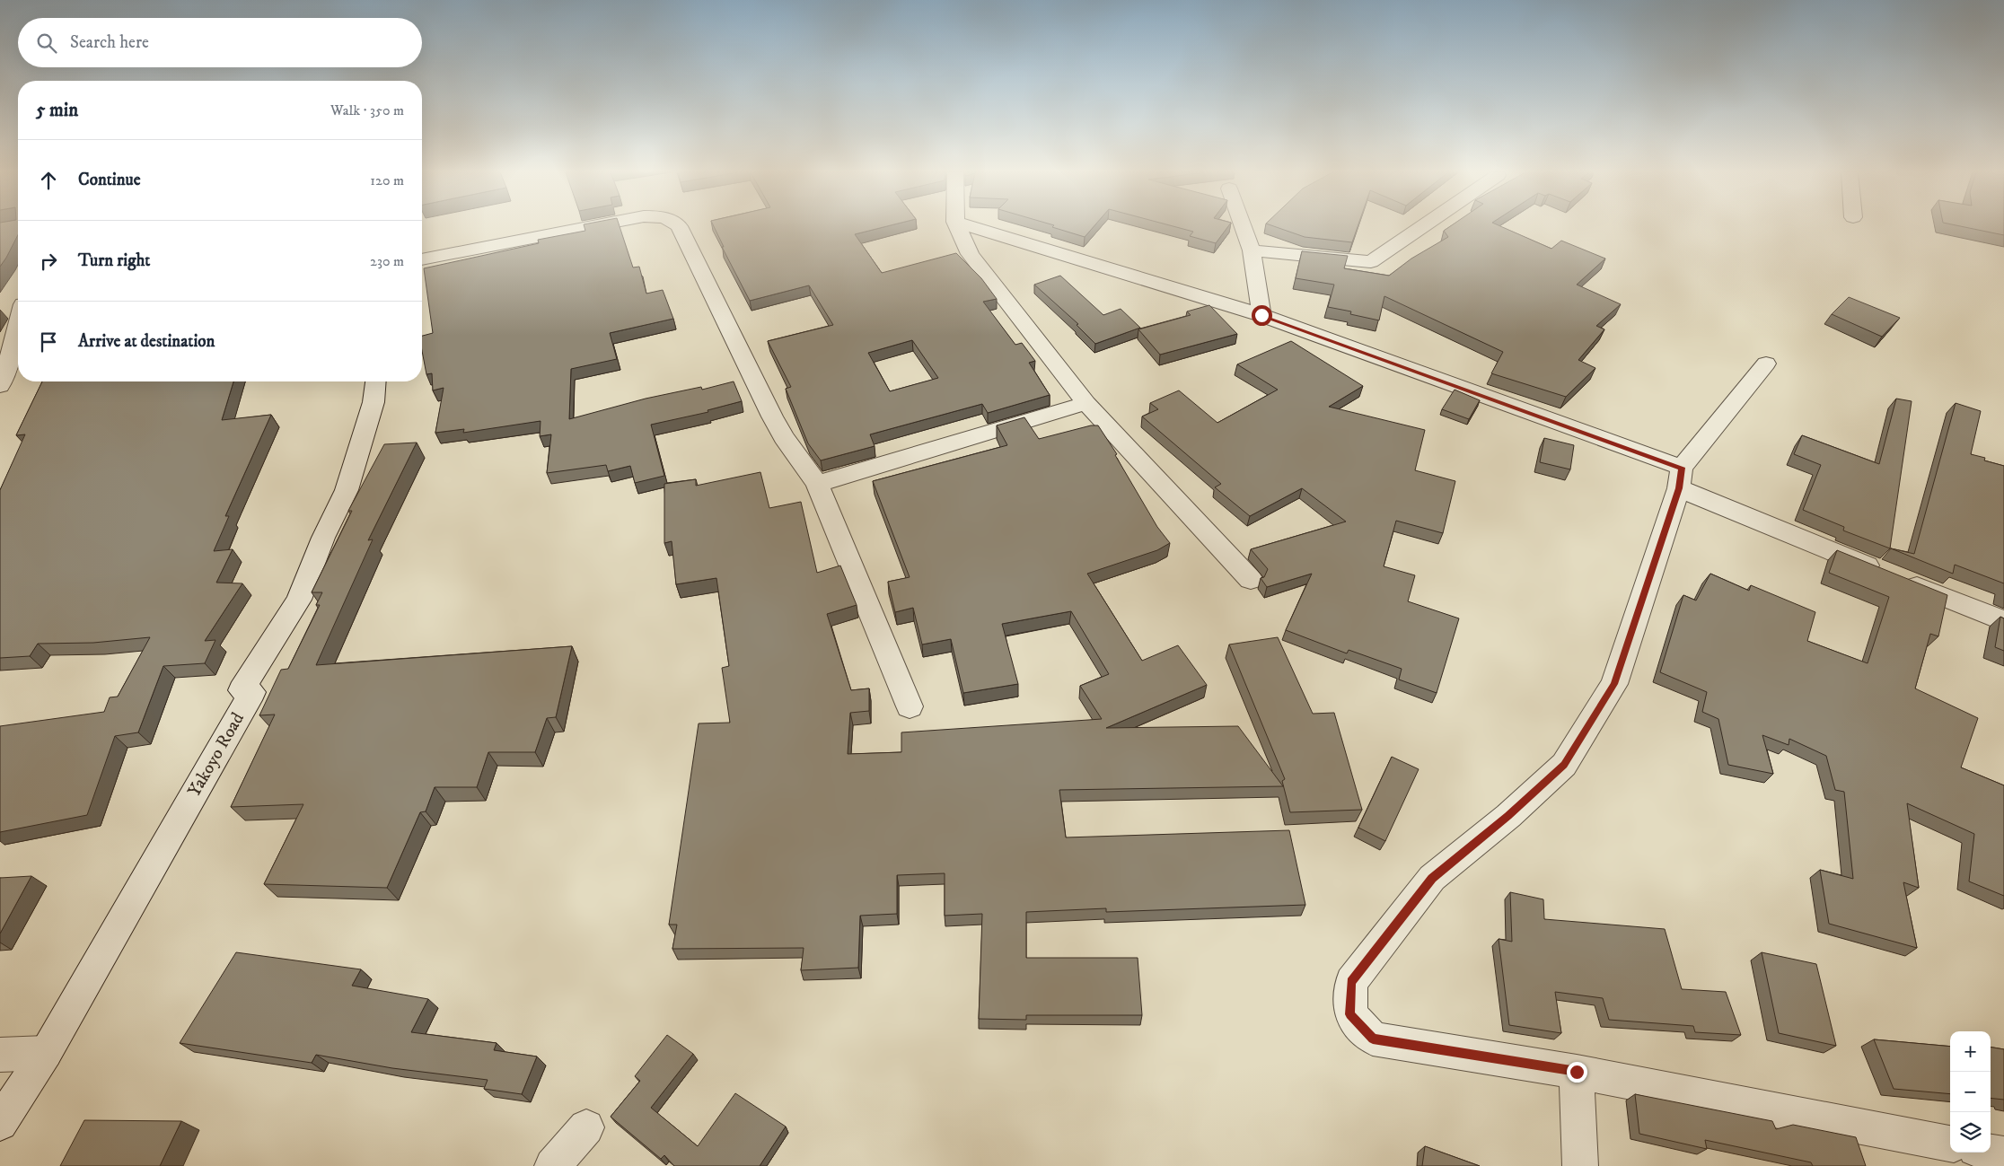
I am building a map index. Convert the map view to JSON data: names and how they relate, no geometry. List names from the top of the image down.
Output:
{
  "streets": {
    "street": ["Yakoyo Road"]
  },
  "page": {
    "search": "Search here",
    "heading": ["5 min", "Walk · 350 m"],
    "list": [
      ["Continue", "120 m"],
      ["Turn right", "230 m"],
      "Arrive at destination"
    ],
    "map_buttons": ["+", "−"]
  }
}
